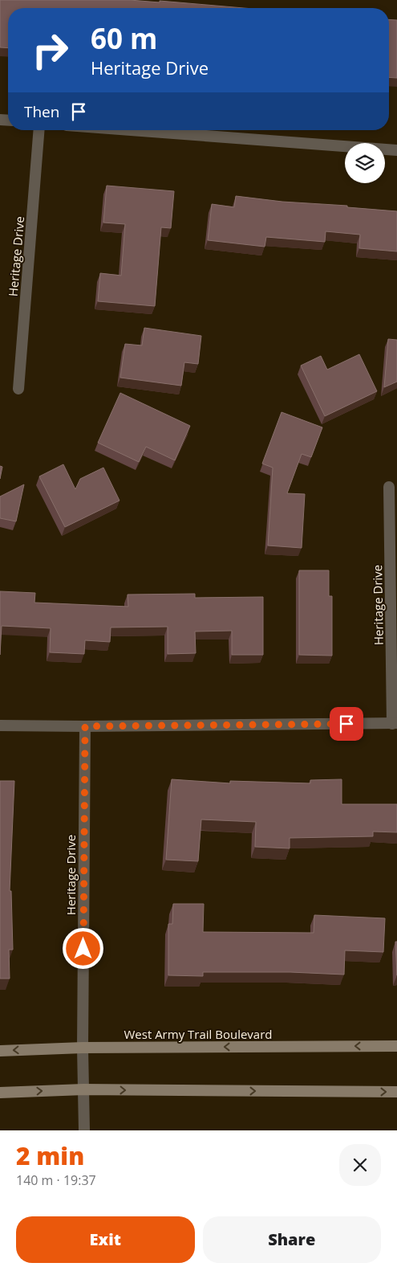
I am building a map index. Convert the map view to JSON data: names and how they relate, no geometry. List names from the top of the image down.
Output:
{
  "streets": {
    "main road": ["West Army Trail Boulevard"],
    "street": ["Heritage Drive"]
  },
  "crossings": [
    ["Heritage Drive", "West Army Trail Boulevard"]
  ],
  "page": {
    "turn": ["60 m", "Heritage Drive"],
    "then": "Then",
    "heading": ["2 min", "140 m · 19:37"],
    "buttons": ["Exit", "Share"]
  }
}
